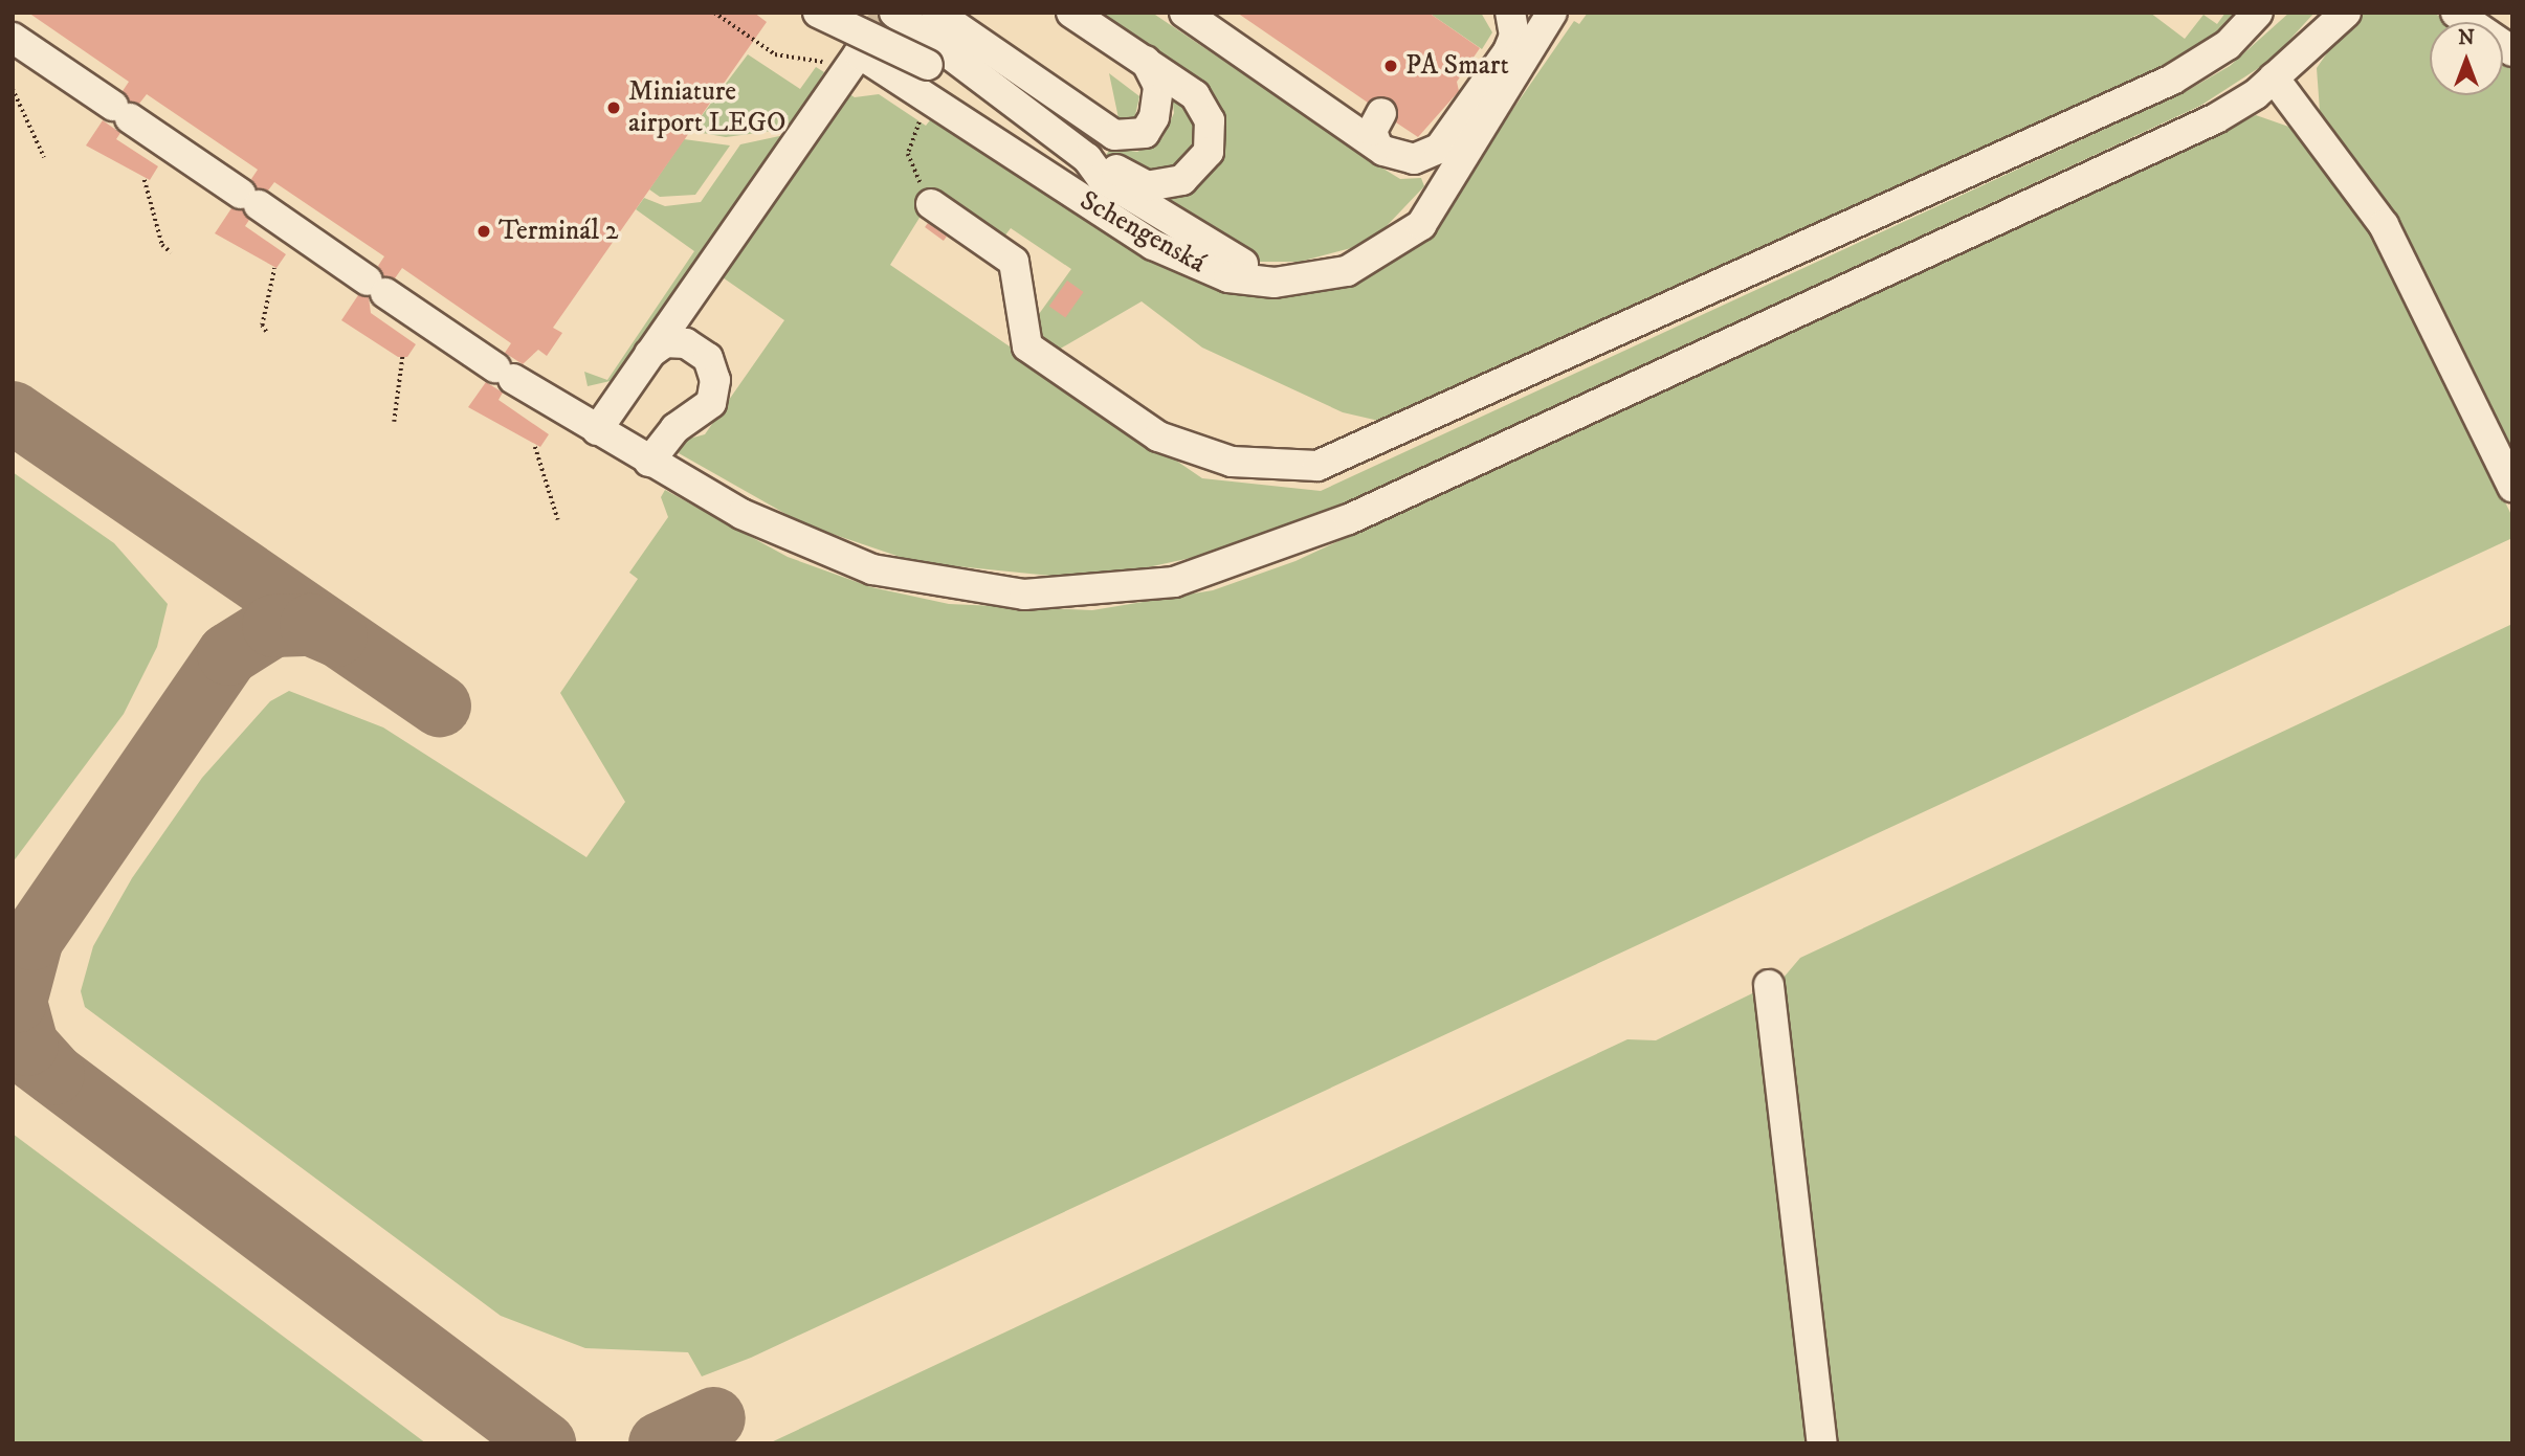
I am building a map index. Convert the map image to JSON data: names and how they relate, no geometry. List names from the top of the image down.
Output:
{
  "streets": {
    "street": ["Schengenská"]
  },
  "places": ["PA Smart", "Miniature airport LEGO", "Terminál 2"],
  "north": "top"
}
